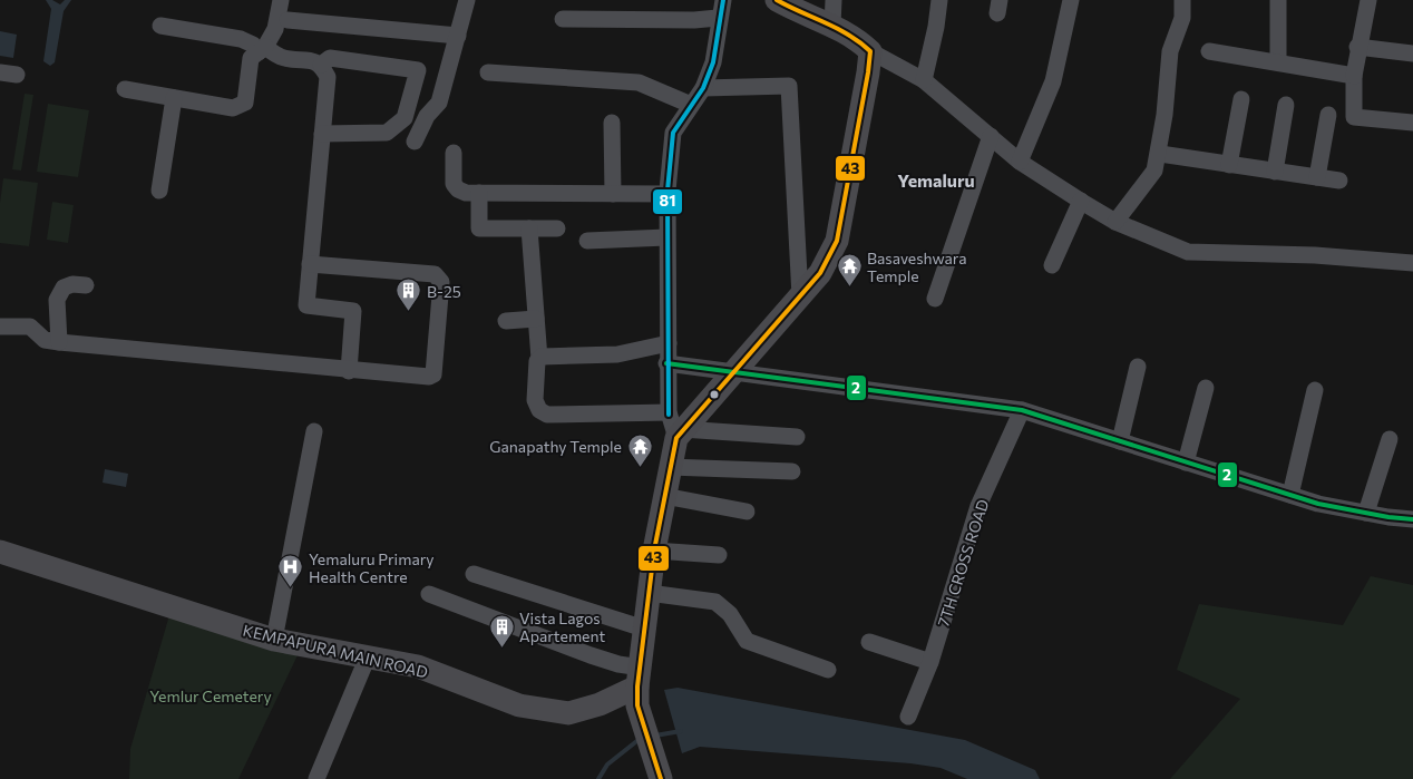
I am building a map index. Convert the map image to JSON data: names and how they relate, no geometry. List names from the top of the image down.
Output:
{
  "streets": {
    "street": ["7TH CROSS ROAD", "KEMPAPURA MAIN ROAD"]
  },
  "districts": ["Yemaluru"],
  "parks": ["Yemlur Cemetery"],
  "places": {
    "temple": ["Basaveshwara Temple", "Ganapathy Temple"],
    "building": ["B-25", "Vista Lagos Apartement"],
    "hospital": ["Yemaluru Primary Health Centre"]
  },
  "lines": ["transit line 81", "transit line 43", "transit line 2"]
}
